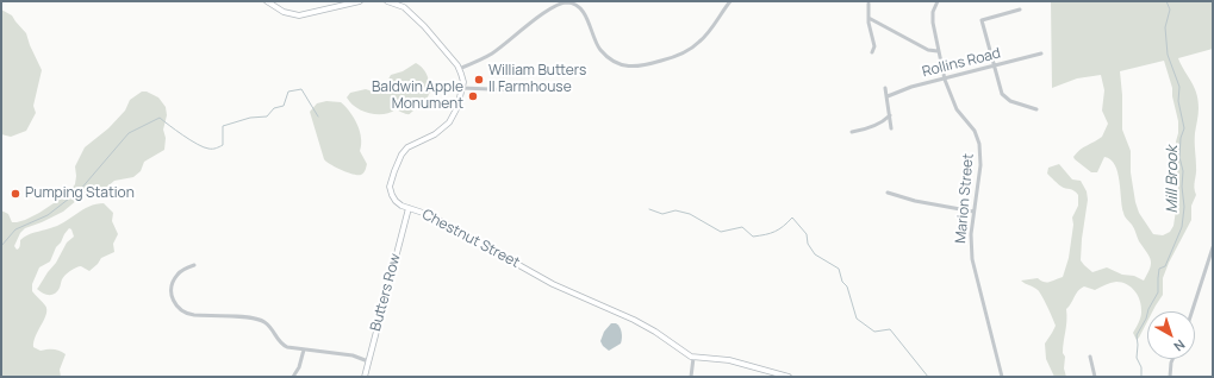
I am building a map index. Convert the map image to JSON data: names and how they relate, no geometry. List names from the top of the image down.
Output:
{
  "streets": {
    "street": [
      "Rollins Road",
      "Marion Street",
      "Chestnut Street",
      "Butters Row"
    ]
  },
  "crossings": [
    ["Rollins Road", "Marion Street"],
    ["Chestnut Street", "Butters Row"]
  ],
  "water": ["Mill Brook"],
  "places": ["William Butters II Farmhouse", "Baldwin Apple Monument", "Pumping Station"],
  "north": "bottom right"
}
